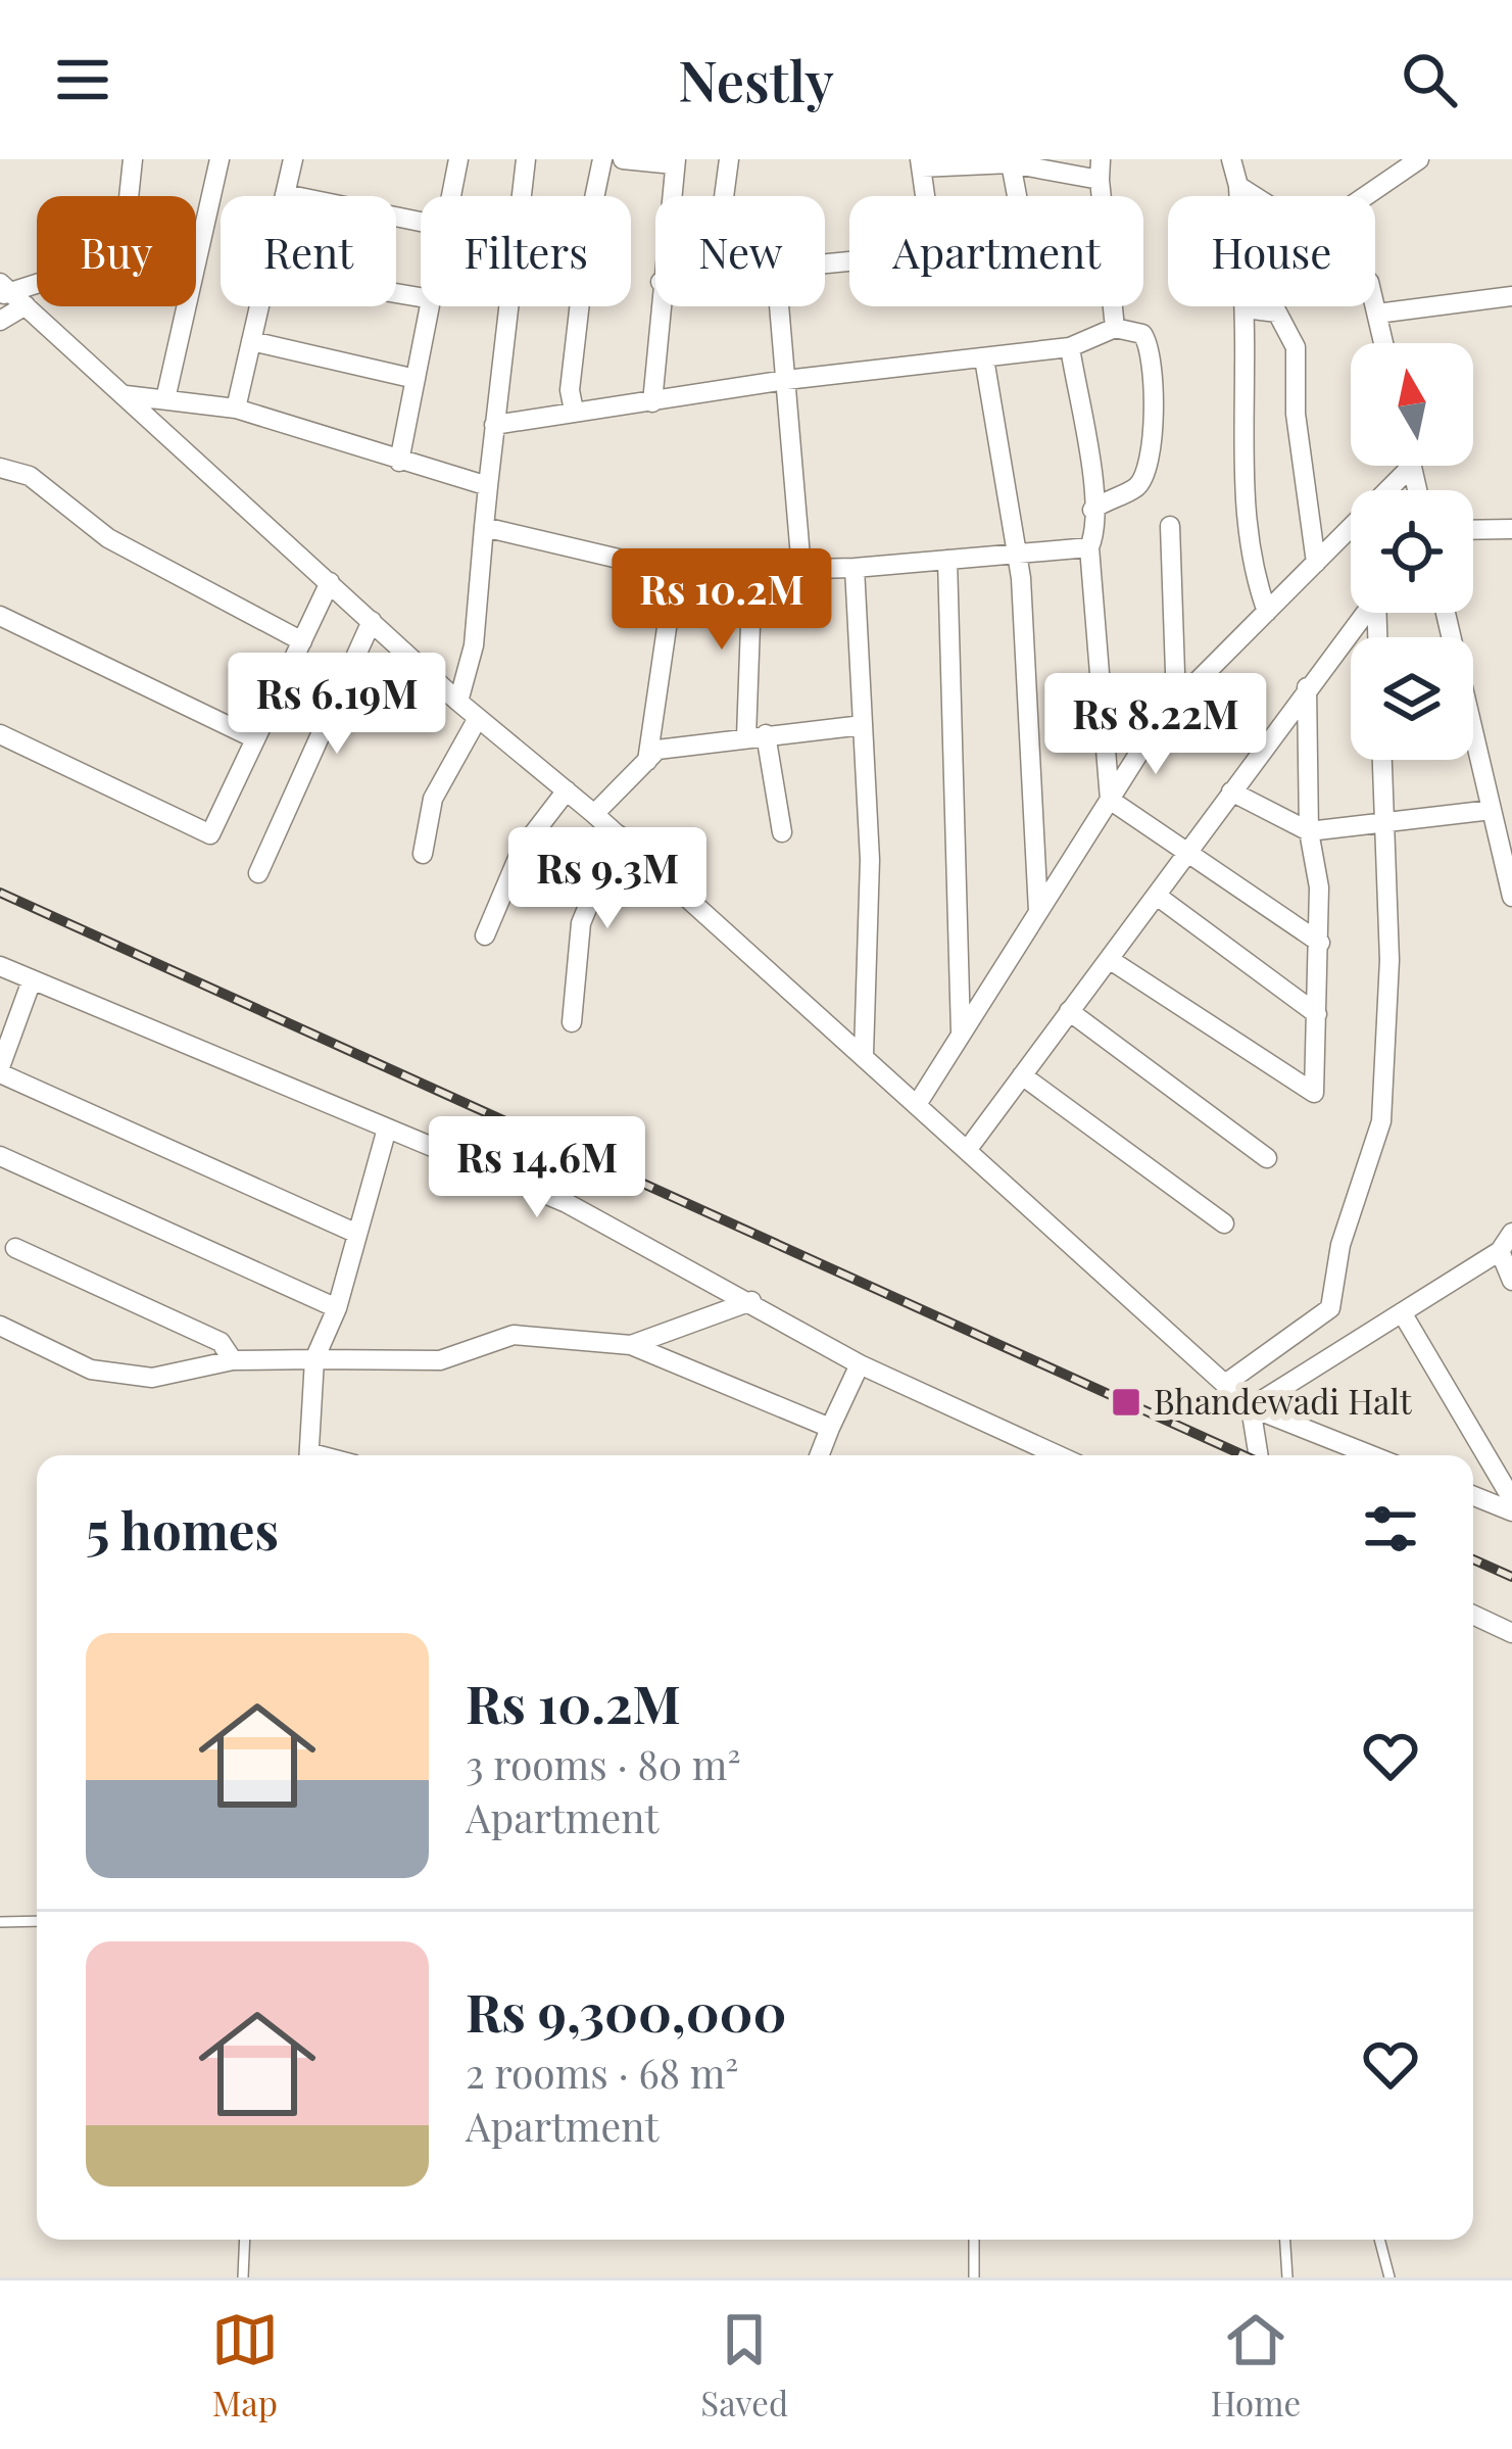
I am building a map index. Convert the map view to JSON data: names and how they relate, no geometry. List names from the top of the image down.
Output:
{
  "places": {
    "transit": ["Bhandewadi Halt"]
  },
  "north": "top",
  "page": {
    "header": "Nestly",
    "chip": [
      "Buy",
      "Rent",
      "Filters",
      "New",
      "Apartment",
      "House"
    ],
    "price": [
      "Rs 10.2M",
      "Rs 6.19M",
      "Rs 8.22M",
      "Rs 9.3M",
      "Rs 14.6M"
    ],
    "heading": "5 homes",
    "list": [
      {
        "name": "Rs 10.2M",
        "note": "3 rooms · 80 m² · Apartment"
      },
      {
        "name": "Rs 9,300,000",
        "note": "2 rooms · 68 m² · Apartment"
      }
    ],
    "tabs": ["Map", "Saved", "Home"]
  }
}
